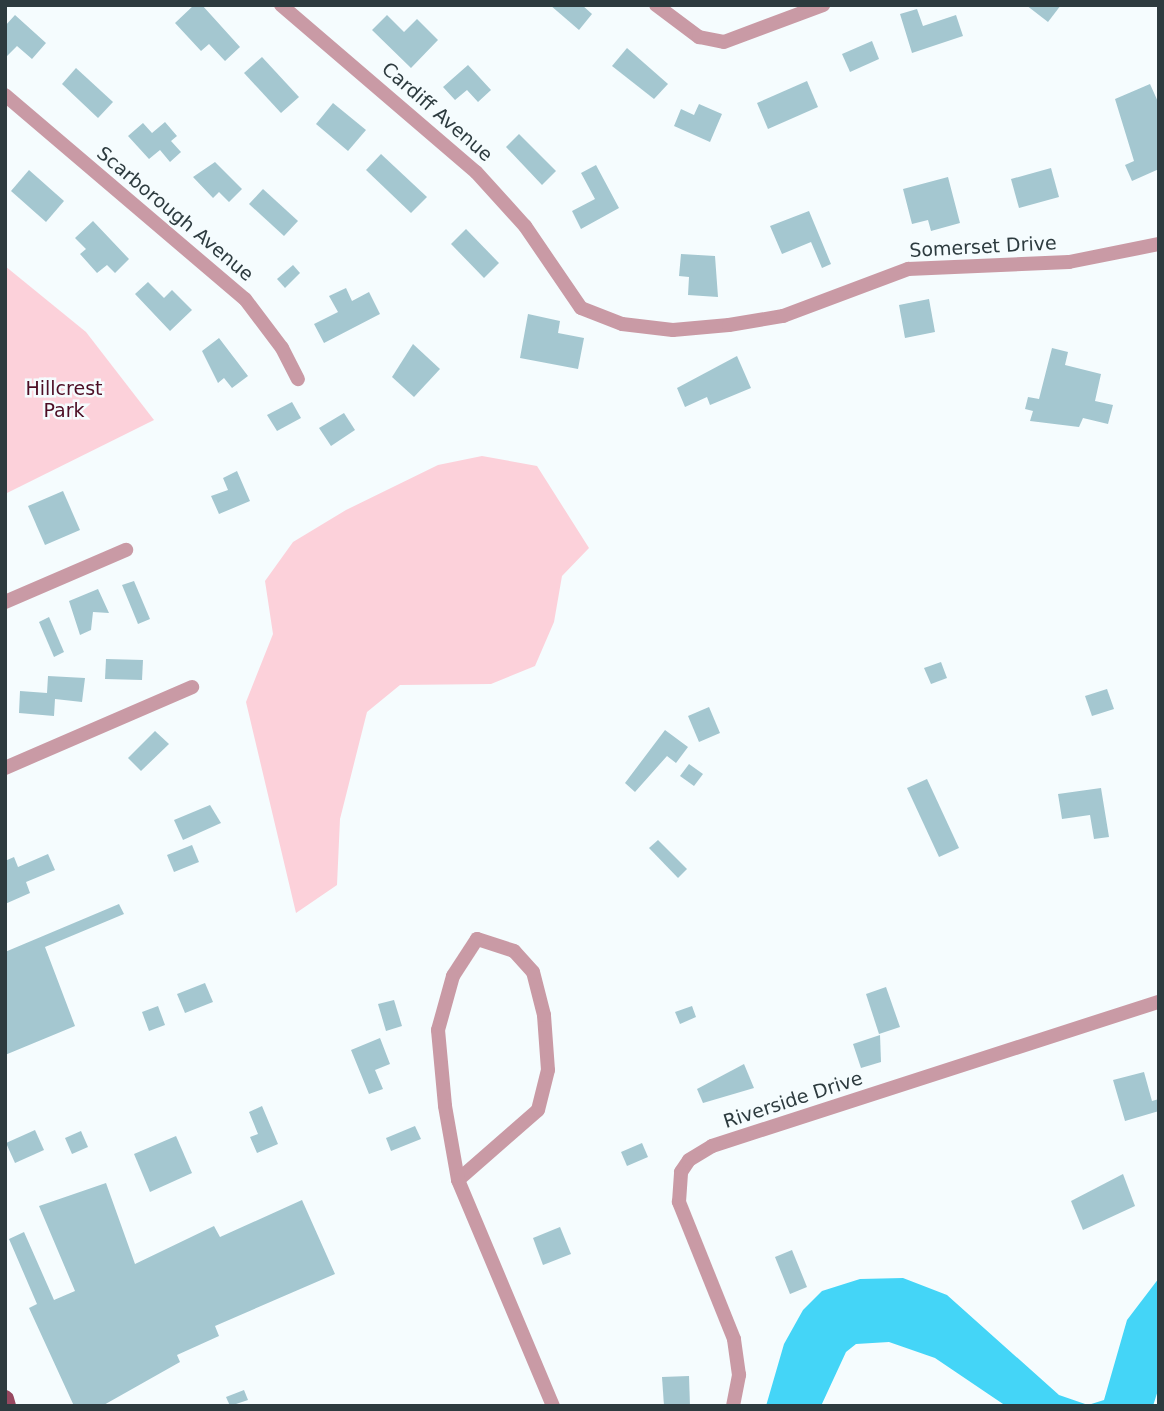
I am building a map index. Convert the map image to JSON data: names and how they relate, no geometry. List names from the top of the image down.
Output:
{
  "streets": {
    "street": [
      "Cardiff Avenue",
      "Scarborough Avenue",
      "Somerset Drive",
      "Riverside Drive"
    ]
  },
  "crossings": [
    ["Cardiff Avenue", "Somerset Drive"]
  ],
  "parks": ["Hillcrest Park"]
}
